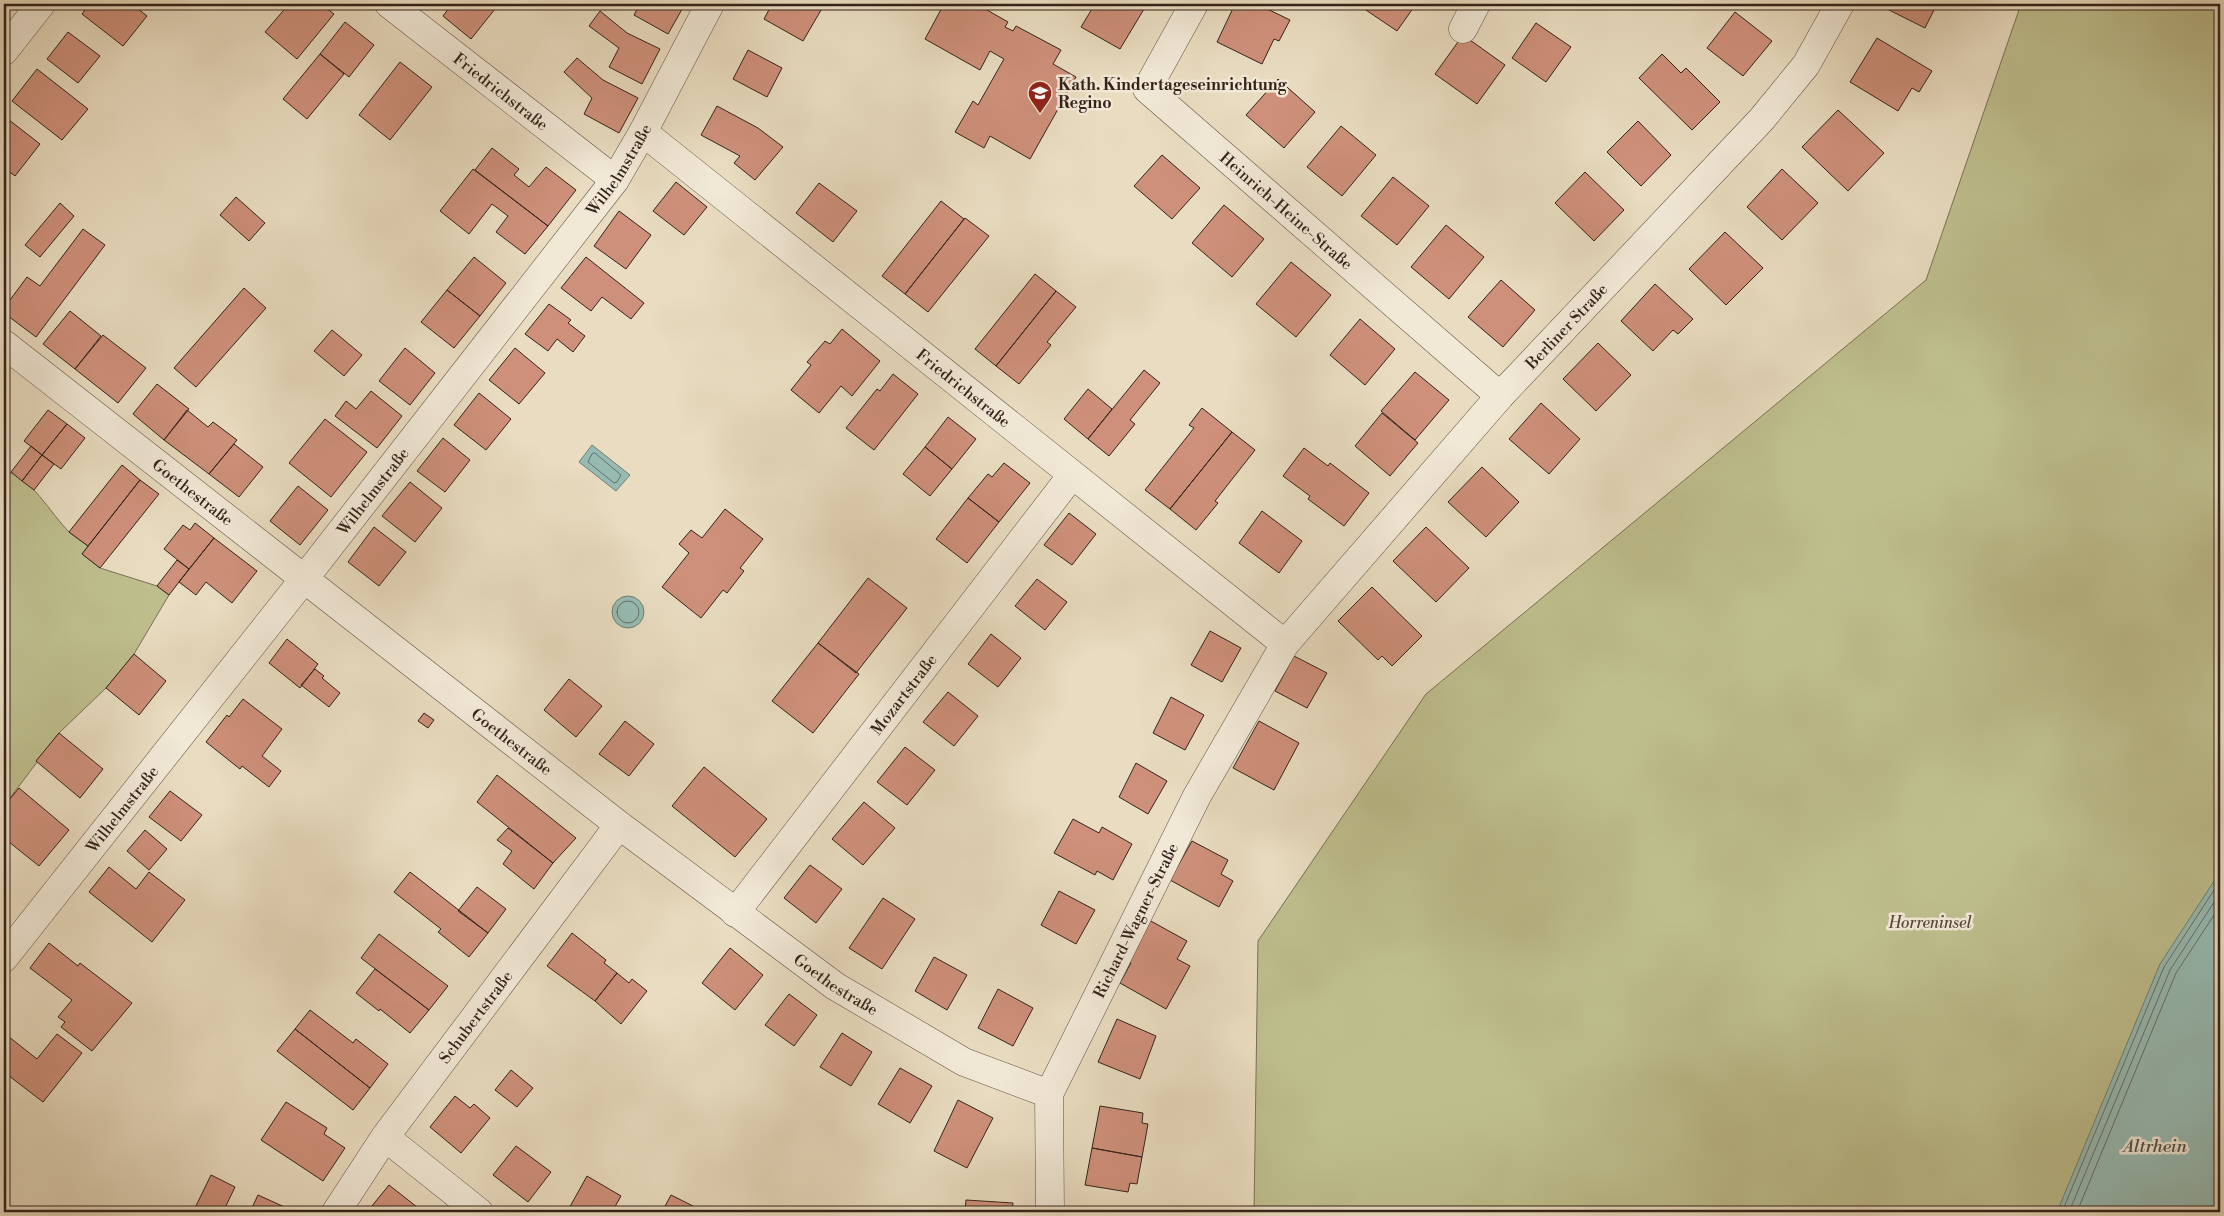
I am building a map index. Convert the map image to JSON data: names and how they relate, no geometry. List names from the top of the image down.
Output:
{
  "streets": {
    "street": [
      "Friedrichstraße",
      "Wilhelmstraße",
      "Heinrich-Heine-Straße",
      "Berliner Straße",
      "Goethestraße",
      "Mozartstraße",
      "Richard-Wagner-Straße",
      "Schubertstraße"
    ]
  },
  "crossings": [
    ["Friedrichstraße", "Wilhelmstraße"],
    ["Friedrichstraße", "Berliner Straße"],
    ["Friedrichstraße", "Mozartstraße"],
    ["Friedrichstraße", "Richard-Wagner-Straße"],
    ["Wilhelmstraße", "Goethestraße"],
    ["Heinrich-Heine-Straße", "Berliner Straße"],
    ["Berliner Straße", "Richard-Wagner-Straße"],
    ["Goethestraße", "Mozartstraße"],
    ["Goethestraße", "Richard-Wagner-Straße"],
    ["Goethestraße", "Schubertstraße"]
  ],
  "water": ["Altrhein"],
  "parks": ["Horreninsel"],
  "places": {
    "school or university": ["Kath. Kindertageseinrichtung Regino"]
  }
}
